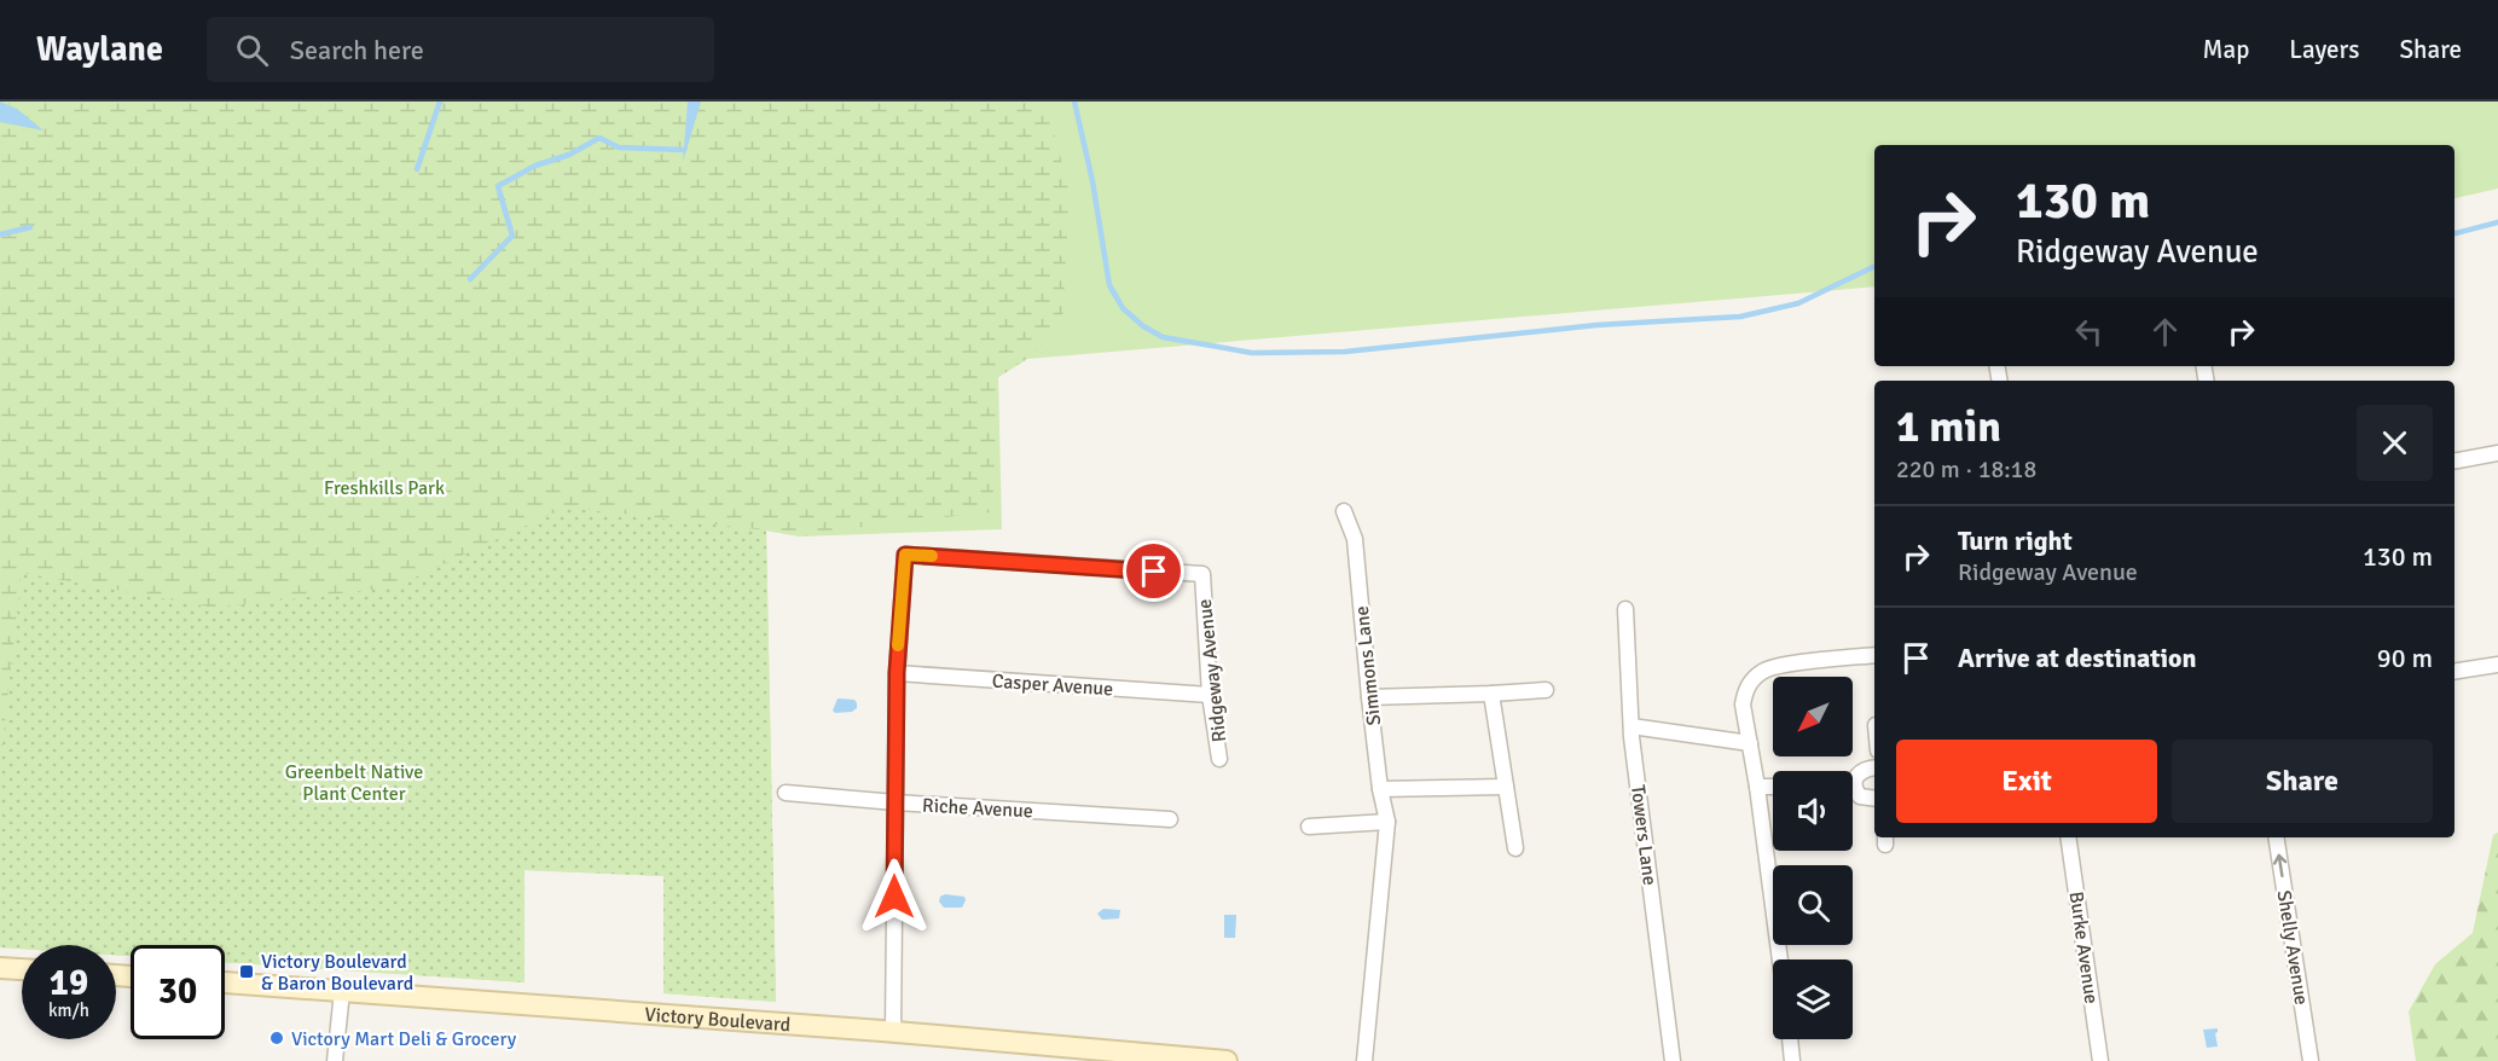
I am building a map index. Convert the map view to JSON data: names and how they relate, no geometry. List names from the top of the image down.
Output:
{
  "streets": {
    "main road": ["Victory Boulevard"],
    "street": [
      "Simmons Lane",
      "Ridgeway Avenue",
      "Casper Avenue",
      "Riche Avenue",
      "Towers Lane",
      "Burke Avenue",
      "Shelly Avenue"
    ]
  },
  "crossings": [
    ["Ridgeway Avenue", "Casper Avenue"],
    ["Ridgeway Avenue", "Riche Avenue"],
    ["Ridgeway Avenue", "Victory Boulevard"]
  ],
  "one_way": ["Shelly Avenue"],
  "parks": ["Freshkills Park", "Greenbelt Native Plant Center"],
  "places": {
    "transit": ["Victory Boulevard & Baron Boulevard"],
    "other": ["Victory Mart Deli & Grocery"]
  },
  "north": "bottom left",
  "page": {
    "header": "Waylane",
    "search": "Search here",
    "nav": ["Map", "Layers", "Share"],
    "turn": ["130 m", "Ridgeway Avenue"],
    "heading": ["1 min", "220 m · 18:18"],
    "list": [
      {
        "name": "Turn right",
        "note": "Ridgeway Avenue",
        "value": "130 m"
      },
      {
        "name": "Arrive at destination",
        "value": "90 m"
      }
    ],
    "buttons": ["Exit", "Share"],
    "speed": "19 km/h",
    "limit": "30"
  }
}
